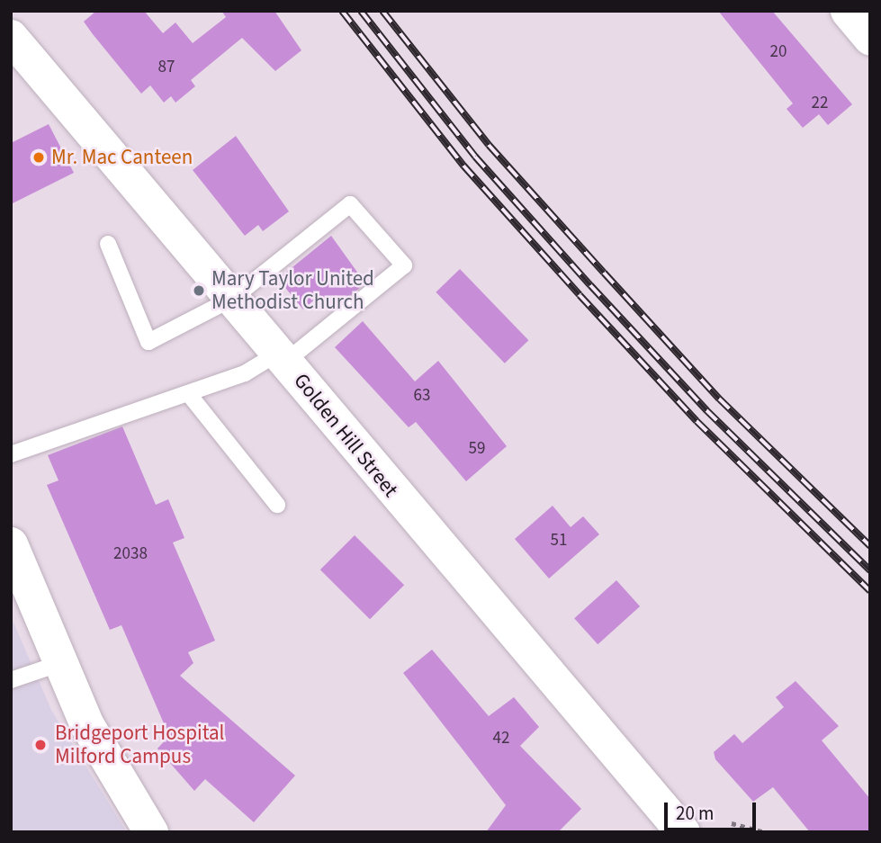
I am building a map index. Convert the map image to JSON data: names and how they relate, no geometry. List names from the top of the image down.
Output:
{
  "streets": {
    "main road": ["Golden Hill Street"]
  },
  "places": ["Mr. Mac Canteen", "Mary Taylor United Methodist Church", "Bridgeport Hospital Milford Campus"],
  "house_numbers": [
    "20",
    "87",
    "22",
    "63",
    "59",
    "51",
    "2038",
    "42"
  ],
  "scale_bar": "20 m"
}
